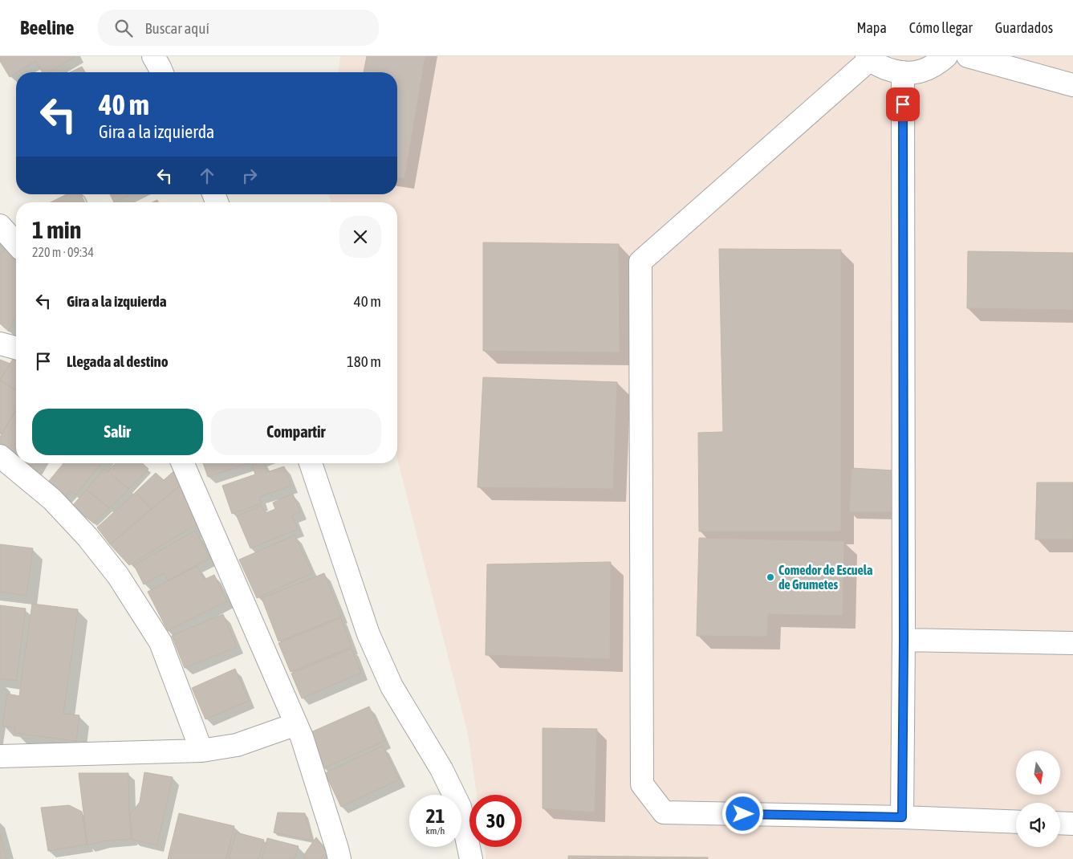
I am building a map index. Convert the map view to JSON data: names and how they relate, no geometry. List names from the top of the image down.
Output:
{
  "places": ["Comedor de Escuela de Grumetes"],
  "north": "bottom",
  "page": {
    "header": "Beeline",
    "search": "Buscar aquí",
    "nav": ["Mapa", "Cómo llegar", "Guardados"],
    "turn": ["40 m", "Gira a la izquierda"],
    "heading": ["1 min", "220 m · 09:34"],
    "list": [
      {
        "name": "Gira a la izquierda",
        "value": "40 m"
      },
      {
        "name": "Llegada al destino",
        "value": "180 m"
      }
    ],
    "buttons": ["Salir", "Compartir"],
    "speed": "21 km/h",
    "limit": "30"
  }
}
